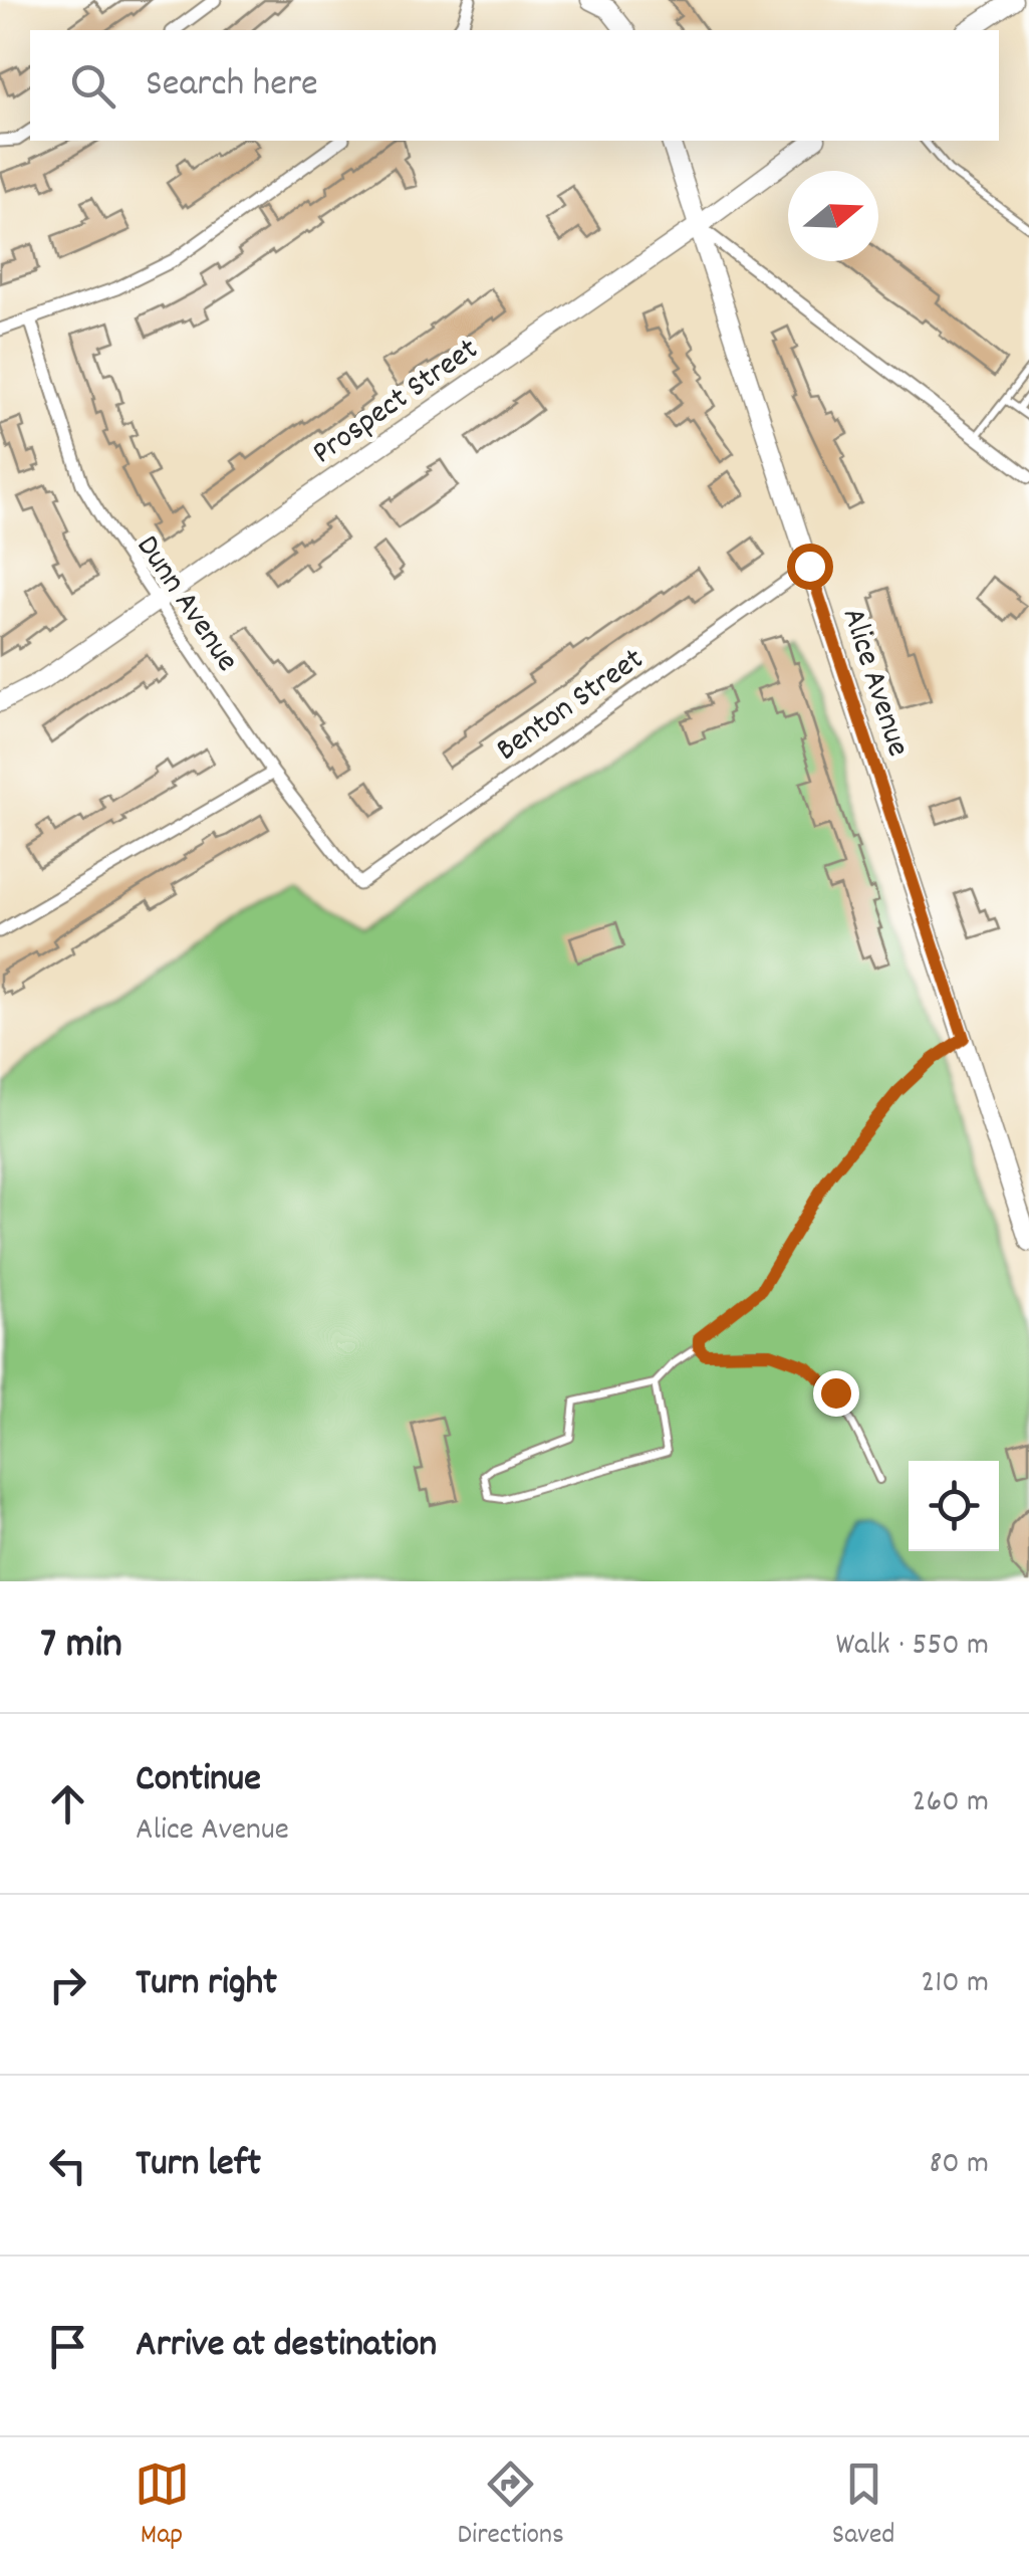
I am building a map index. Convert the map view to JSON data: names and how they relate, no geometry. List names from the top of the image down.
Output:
{
  "streets": {
    "street": [
      "Prospect Street",
      "Dunn Avenue",
      "Alice Avenue",
      "Benton Street"
    ]
  },
  "crossings": [
    ["Prospect Street", "Dunn Avenue"],
    ["Prospect Street", "Alice Avenue"],
    ["Dunn Avenue", "Benton Street"],
    ["Alice Avenue", "Benton Street"]
  ],
  "north": "right",
  "page": {
    "search": "Search here",
    "heading": ["7 min", "Walk · 550 m"],
    "list": [
      ["Continue", "Alice Avenue", "260 m"],
      ["Turn right", "210 m"],
      ["Turn left", "80 m"],
      "Arrive at destination"
    ],
    "nav": ["Map", "Directions", "Saved"]
  }
}
